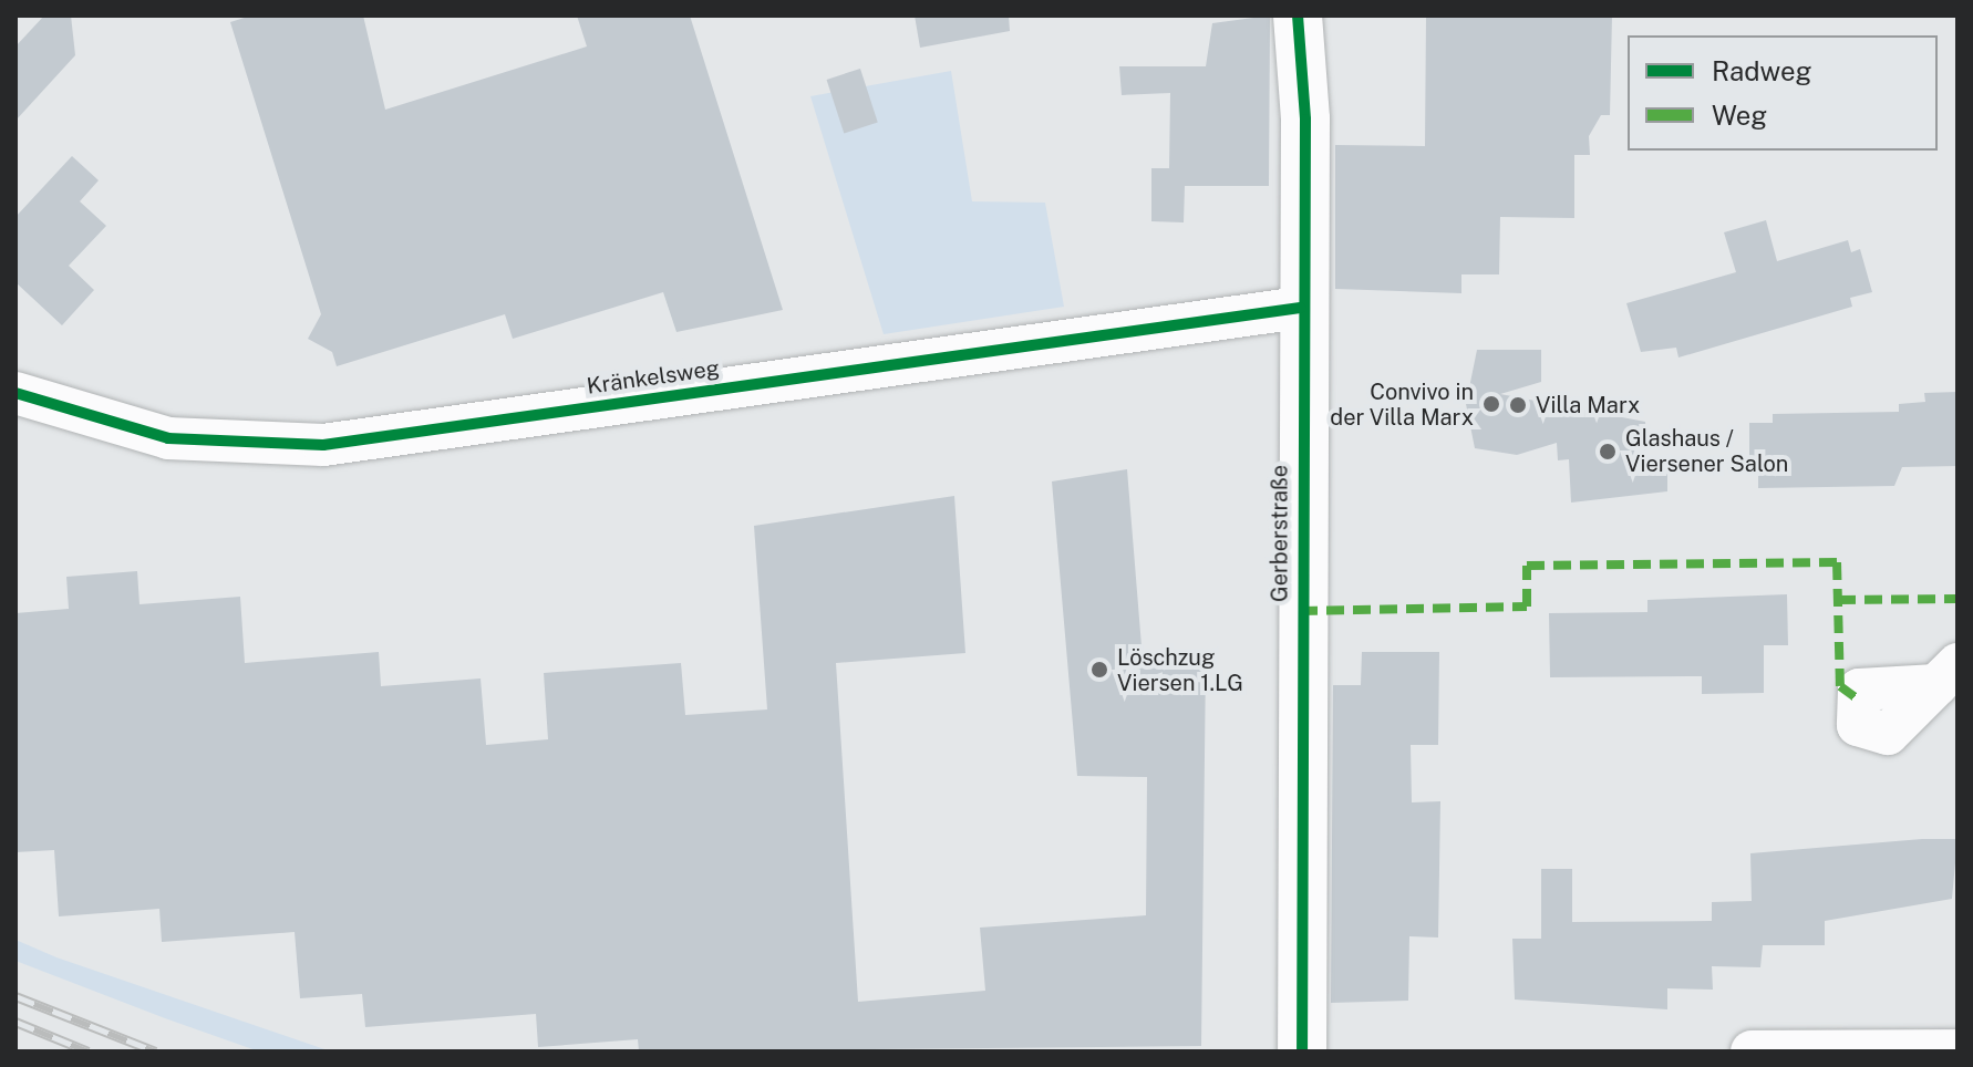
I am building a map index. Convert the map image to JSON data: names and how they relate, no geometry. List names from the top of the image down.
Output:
{
  "streets": {
    "street": ["Kränkelsweg", "Gerberstraße"]
  },
  "crossings": [
    ["Kränkelsweg", "Gerberstraße"]
  ],
  "places": [
    "Convivo in der Villa Marx",
    "Villa Marx",
    "Glashaus / Viersener Salon",
    "Löschzug Viersen 1.LG"
  ],
  "legend": ["Radweg", "Weg"]
}
